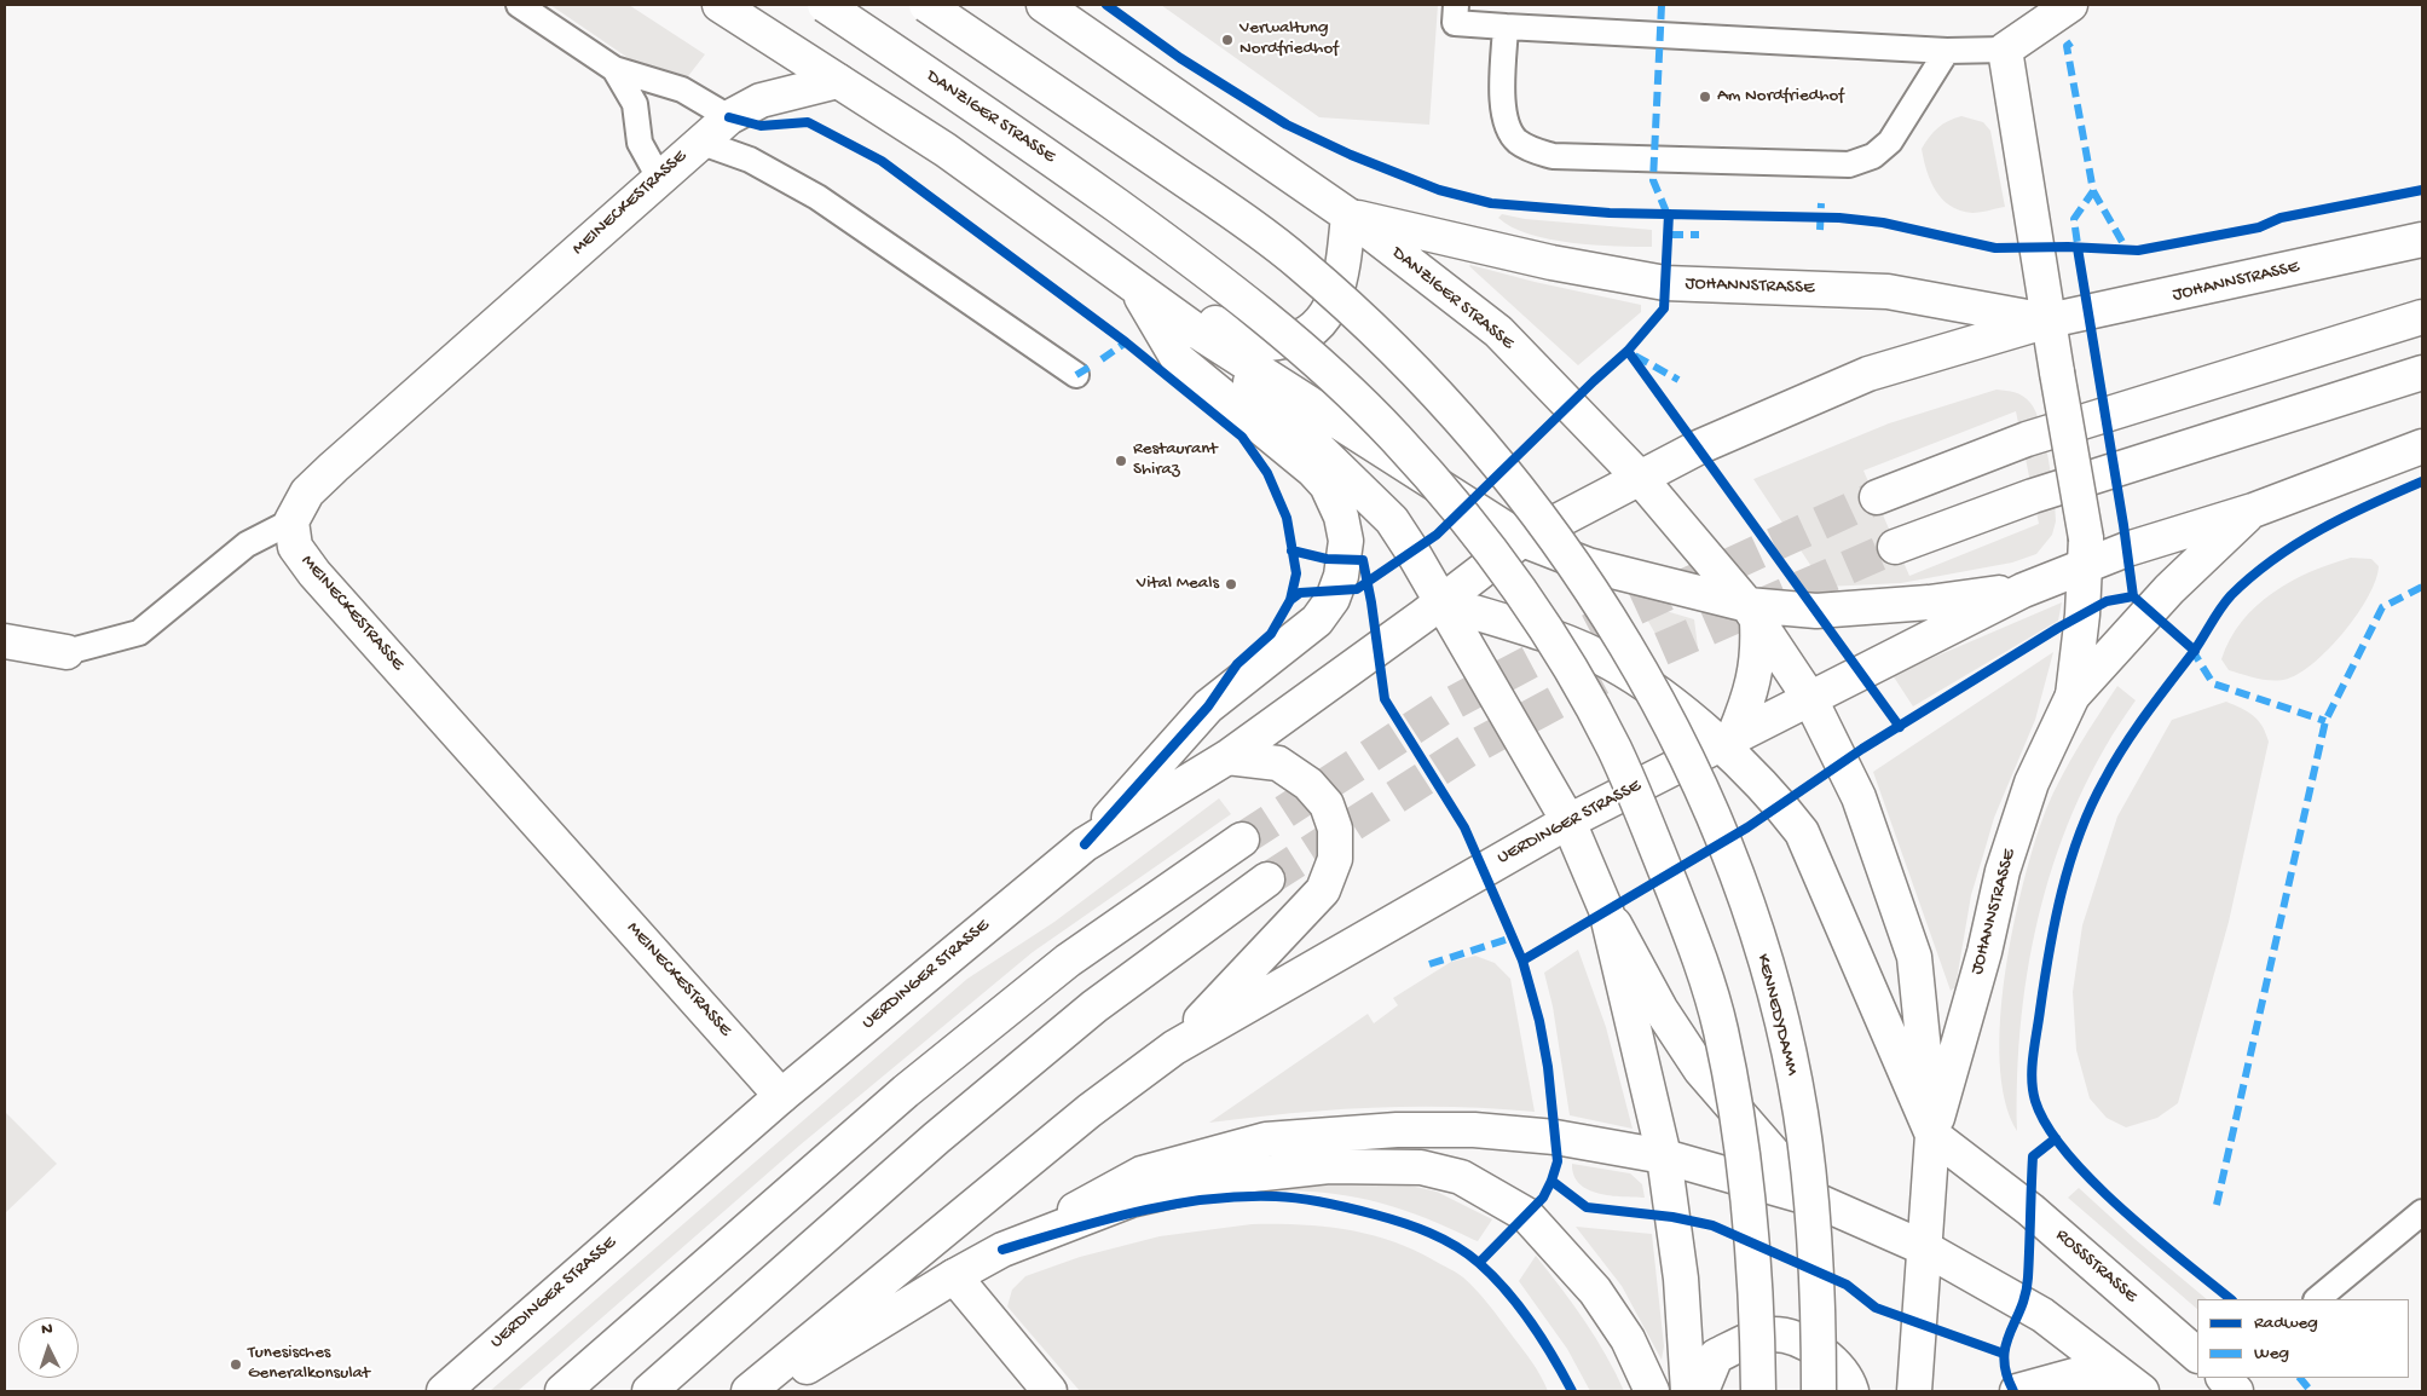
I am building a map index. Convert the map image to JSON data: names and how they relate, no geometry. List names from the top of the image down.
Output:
{
  "streets": {
    "main road": [
      "DANZIGER STRASSE",
      "MEINECKESTRASSE",
      "JOHANNSTRASSE",
      "UERDINGER STRASSE",
      "KENNEDYDAMM",
      "ROSSSTRASSE"
    ]
  },
  "crossings": [
    ["DANZIGER STRASSE", "JOHANNSTRASSE"],
    ["MEINECKESTRASSE", "UERDINGER STRASSE"],
    ["JOHANNSTRASSE", "UERDINGER STRASSE"],
    ["JOHANNSTRASSE", "ROSSSTRASSE"]
  ],
  "places": [
    "Verwaltung Nordfriedhof",
    "Am Nordfriedhof",
    "Restaurant Shiraz",
    "Vital Meals",
    "Tunesisches Generalkonsulat"
  ],
  "legend": ["Radweg", "Weg"],
  "north": "top"
}
